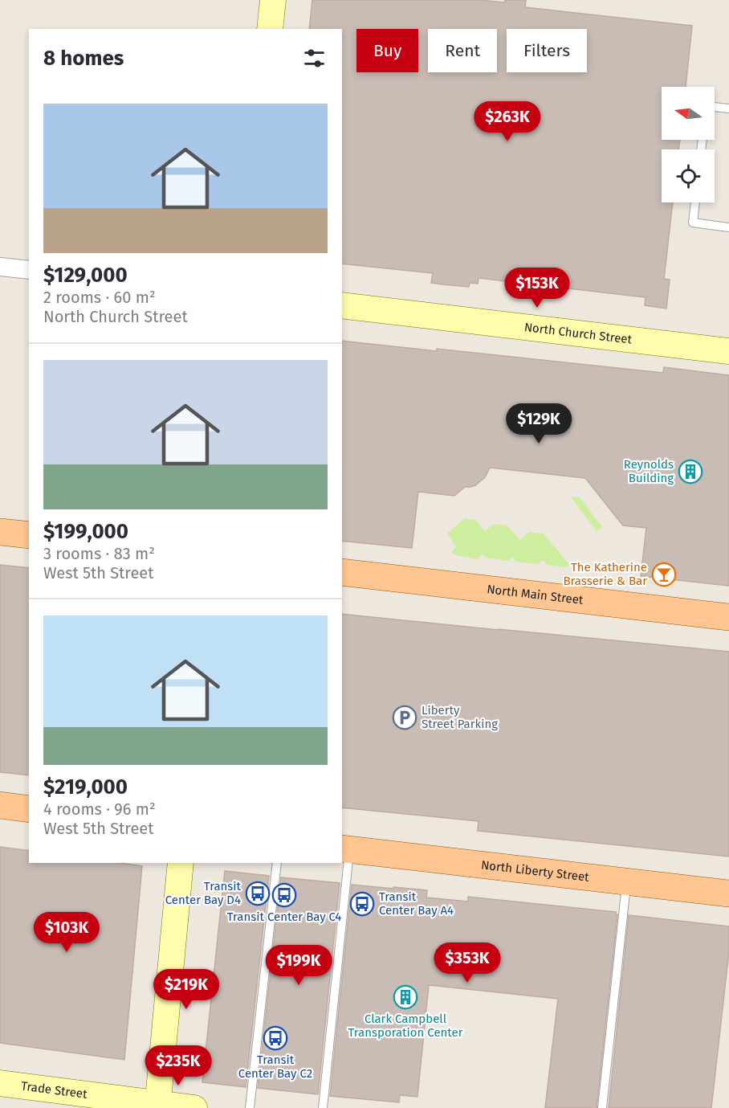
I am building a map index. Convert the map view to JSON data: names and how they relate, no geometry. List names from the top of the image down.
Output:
{
  "streets": {
    "main road": ["North Main Street", "North Liberty Street"],
    "street": ["North Church Street", "Trade Street"]
  },
  "places": {
    "building": ["Reynolds Building", "Clark Campbell Transporation Center"],
    "bar": ["The Katherine Brasserie & Bar"],
    "parking": ["Liberty Street Parking"],
    "bus stop": [
      "Transit Center Bay D4",
      "Transit Center Bay C4",
      "Transit Center Bay A4",
      "Transit Center Bay C2"
    ]
  },
  "north": "left",
  "page": {
    "chip": ["Buy", "Rent", "Filters"],
    "heading": "8 homes",
    "list": [
      {
        "name": "$129,000",
        "note": "2 rooms · 60 m² · North Church Street"
      },
      {
        "name": "$199,000",
        "note": "3 rooms · 83 m² · West 5th Street"
      },
      {
        "name": "$219,000",
        "note": "4 rooms · 96 m² · West 5th Street"
      }
    ],
    "price": [
      "$263K",
      "$153K",
      "$129K",
      "$103K",
      "$353K",
      "$199K",
      "$219K",
      "$235K"
    ]
  }
}
